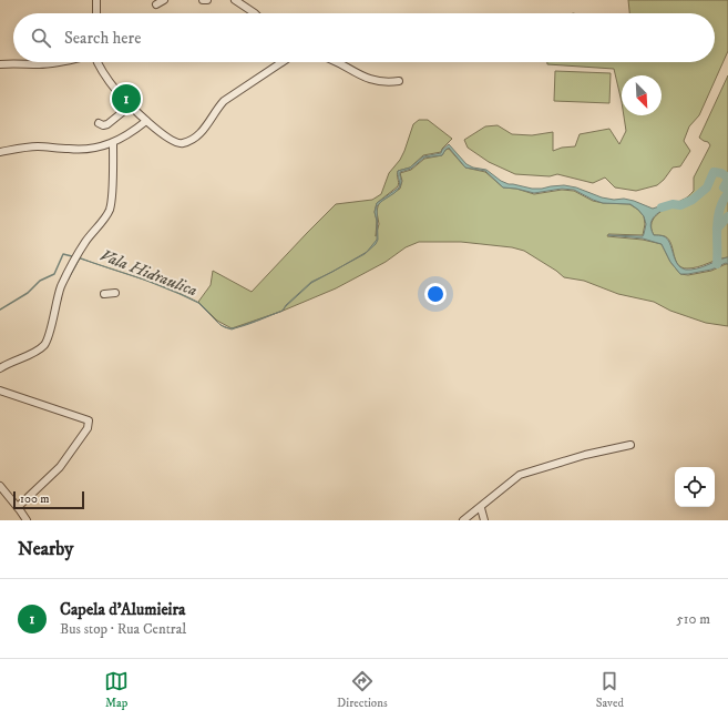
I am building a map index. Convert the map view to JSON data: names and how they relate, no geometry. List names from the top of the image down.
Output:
{
  "water": ["Vala Hidraulica"],
  "scale_bar": "100 m",
  "north": "bottom right",
  "page": {
    "search": "Search here",
    "pins": "1",
    "scale": "100 m",
    "heading": "Nearby",
    "list": [
      {
        "mark": "1",
        "name": "Capela d'Alumieira",
        "note": "Bus stop · Rua Central",
        "value": "510 m"
      }
    ],
    "nav": ["Map", "Directions", "Saved"]
  }
}
